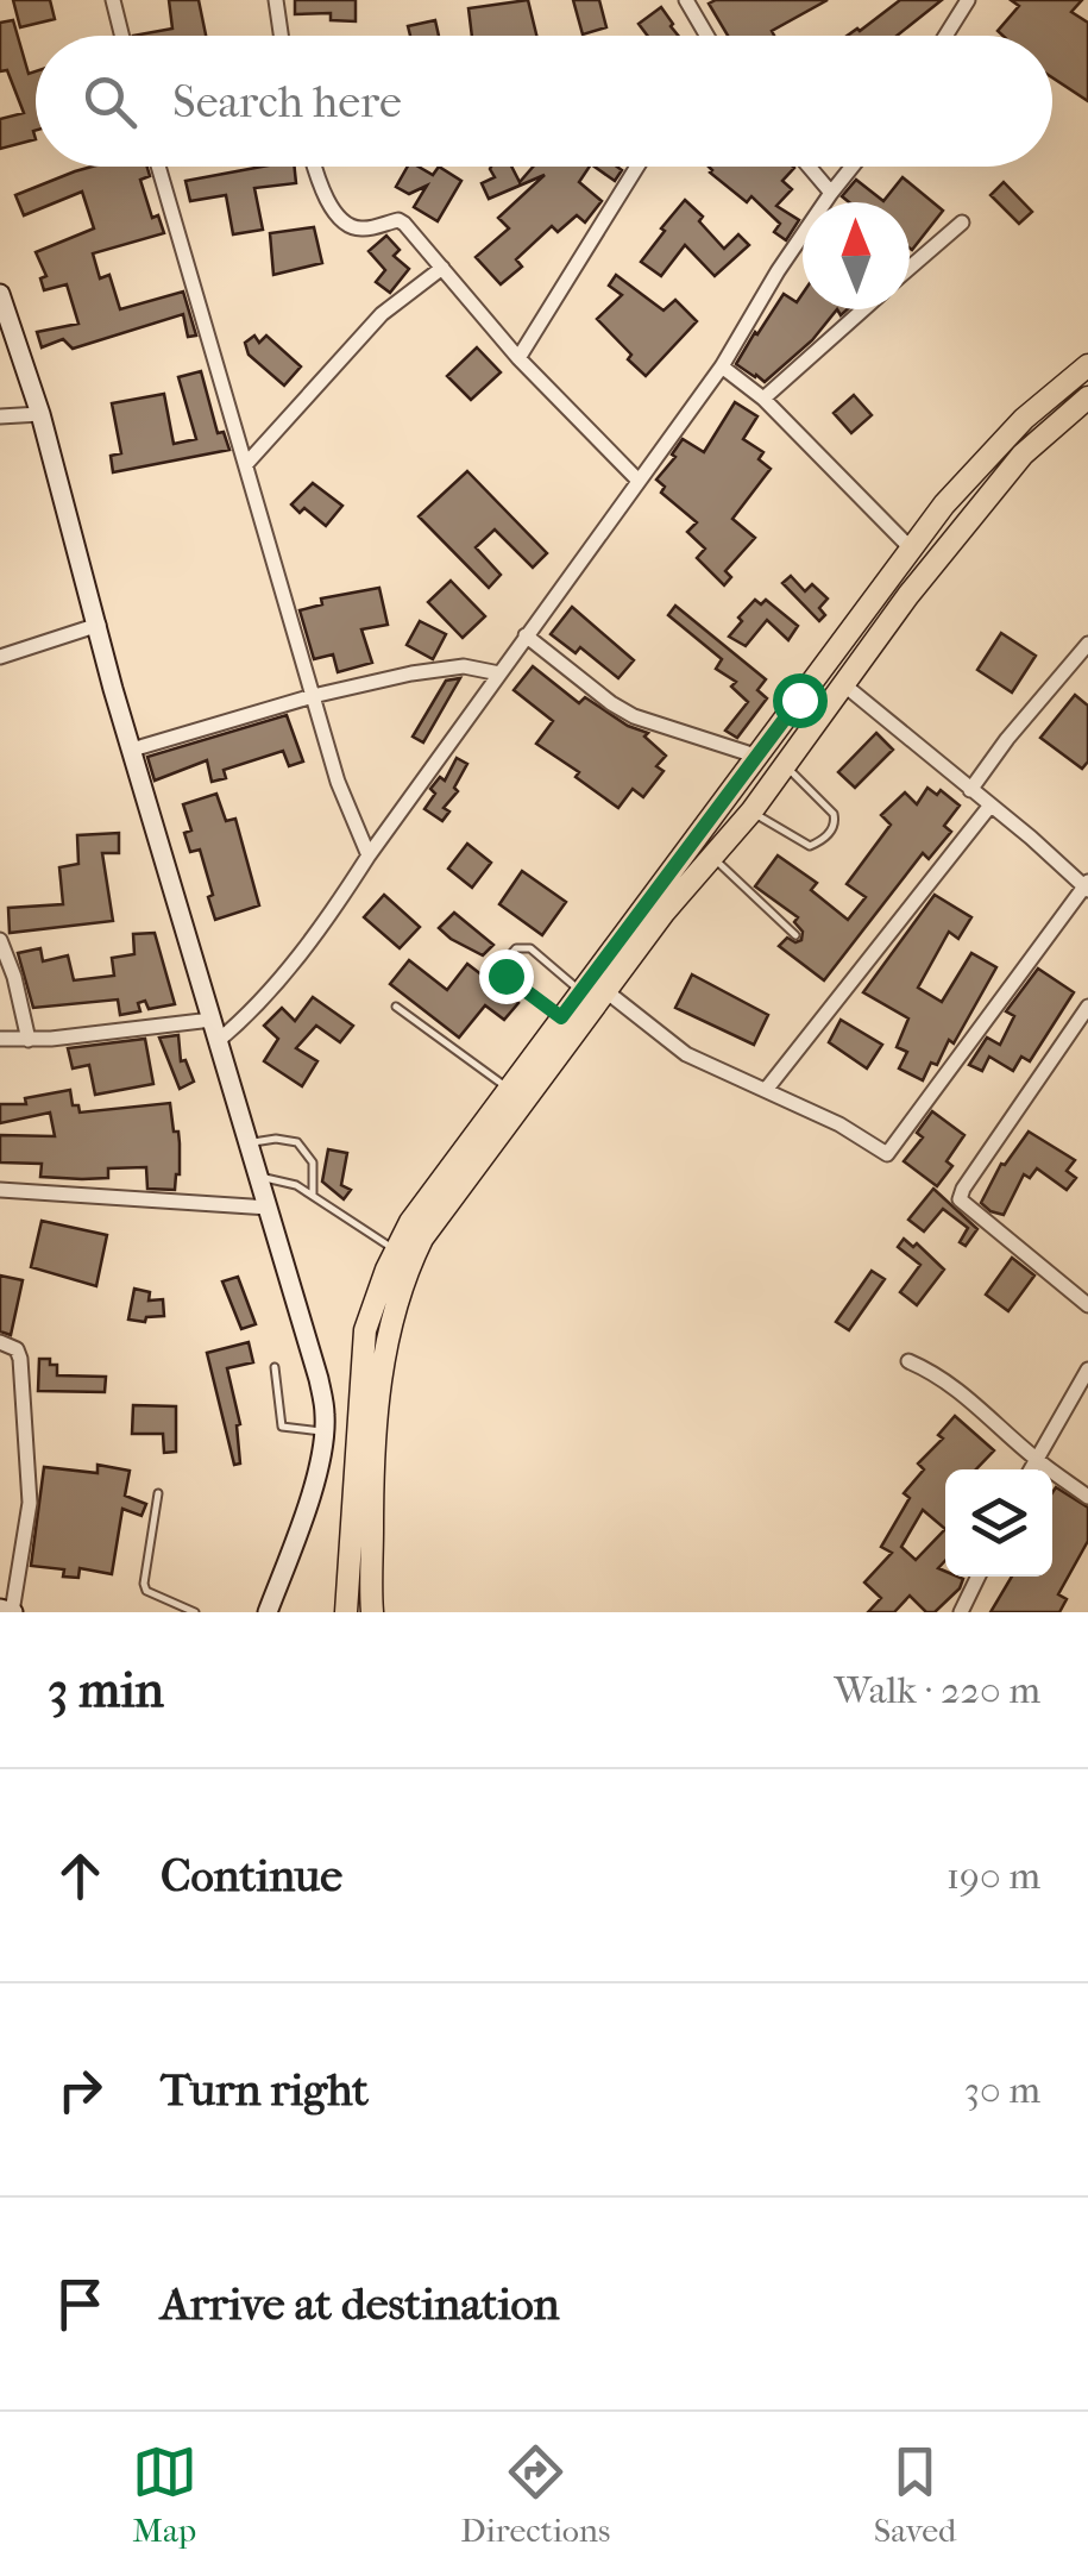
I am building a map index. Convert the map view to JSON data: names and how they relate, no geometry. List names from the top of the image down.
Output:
{
  "north": "top",
  "page": {
    "search": "Search here",
    "heading": ["3 min", "Walk · 220 m"],
    "list": [
      ["Continue", "190 m"],
      ["Turn right", "30 m"],
      "Arrive at destination"
    ],
    "nav": ["Map", "Directions", "Saved"]
  }
}
